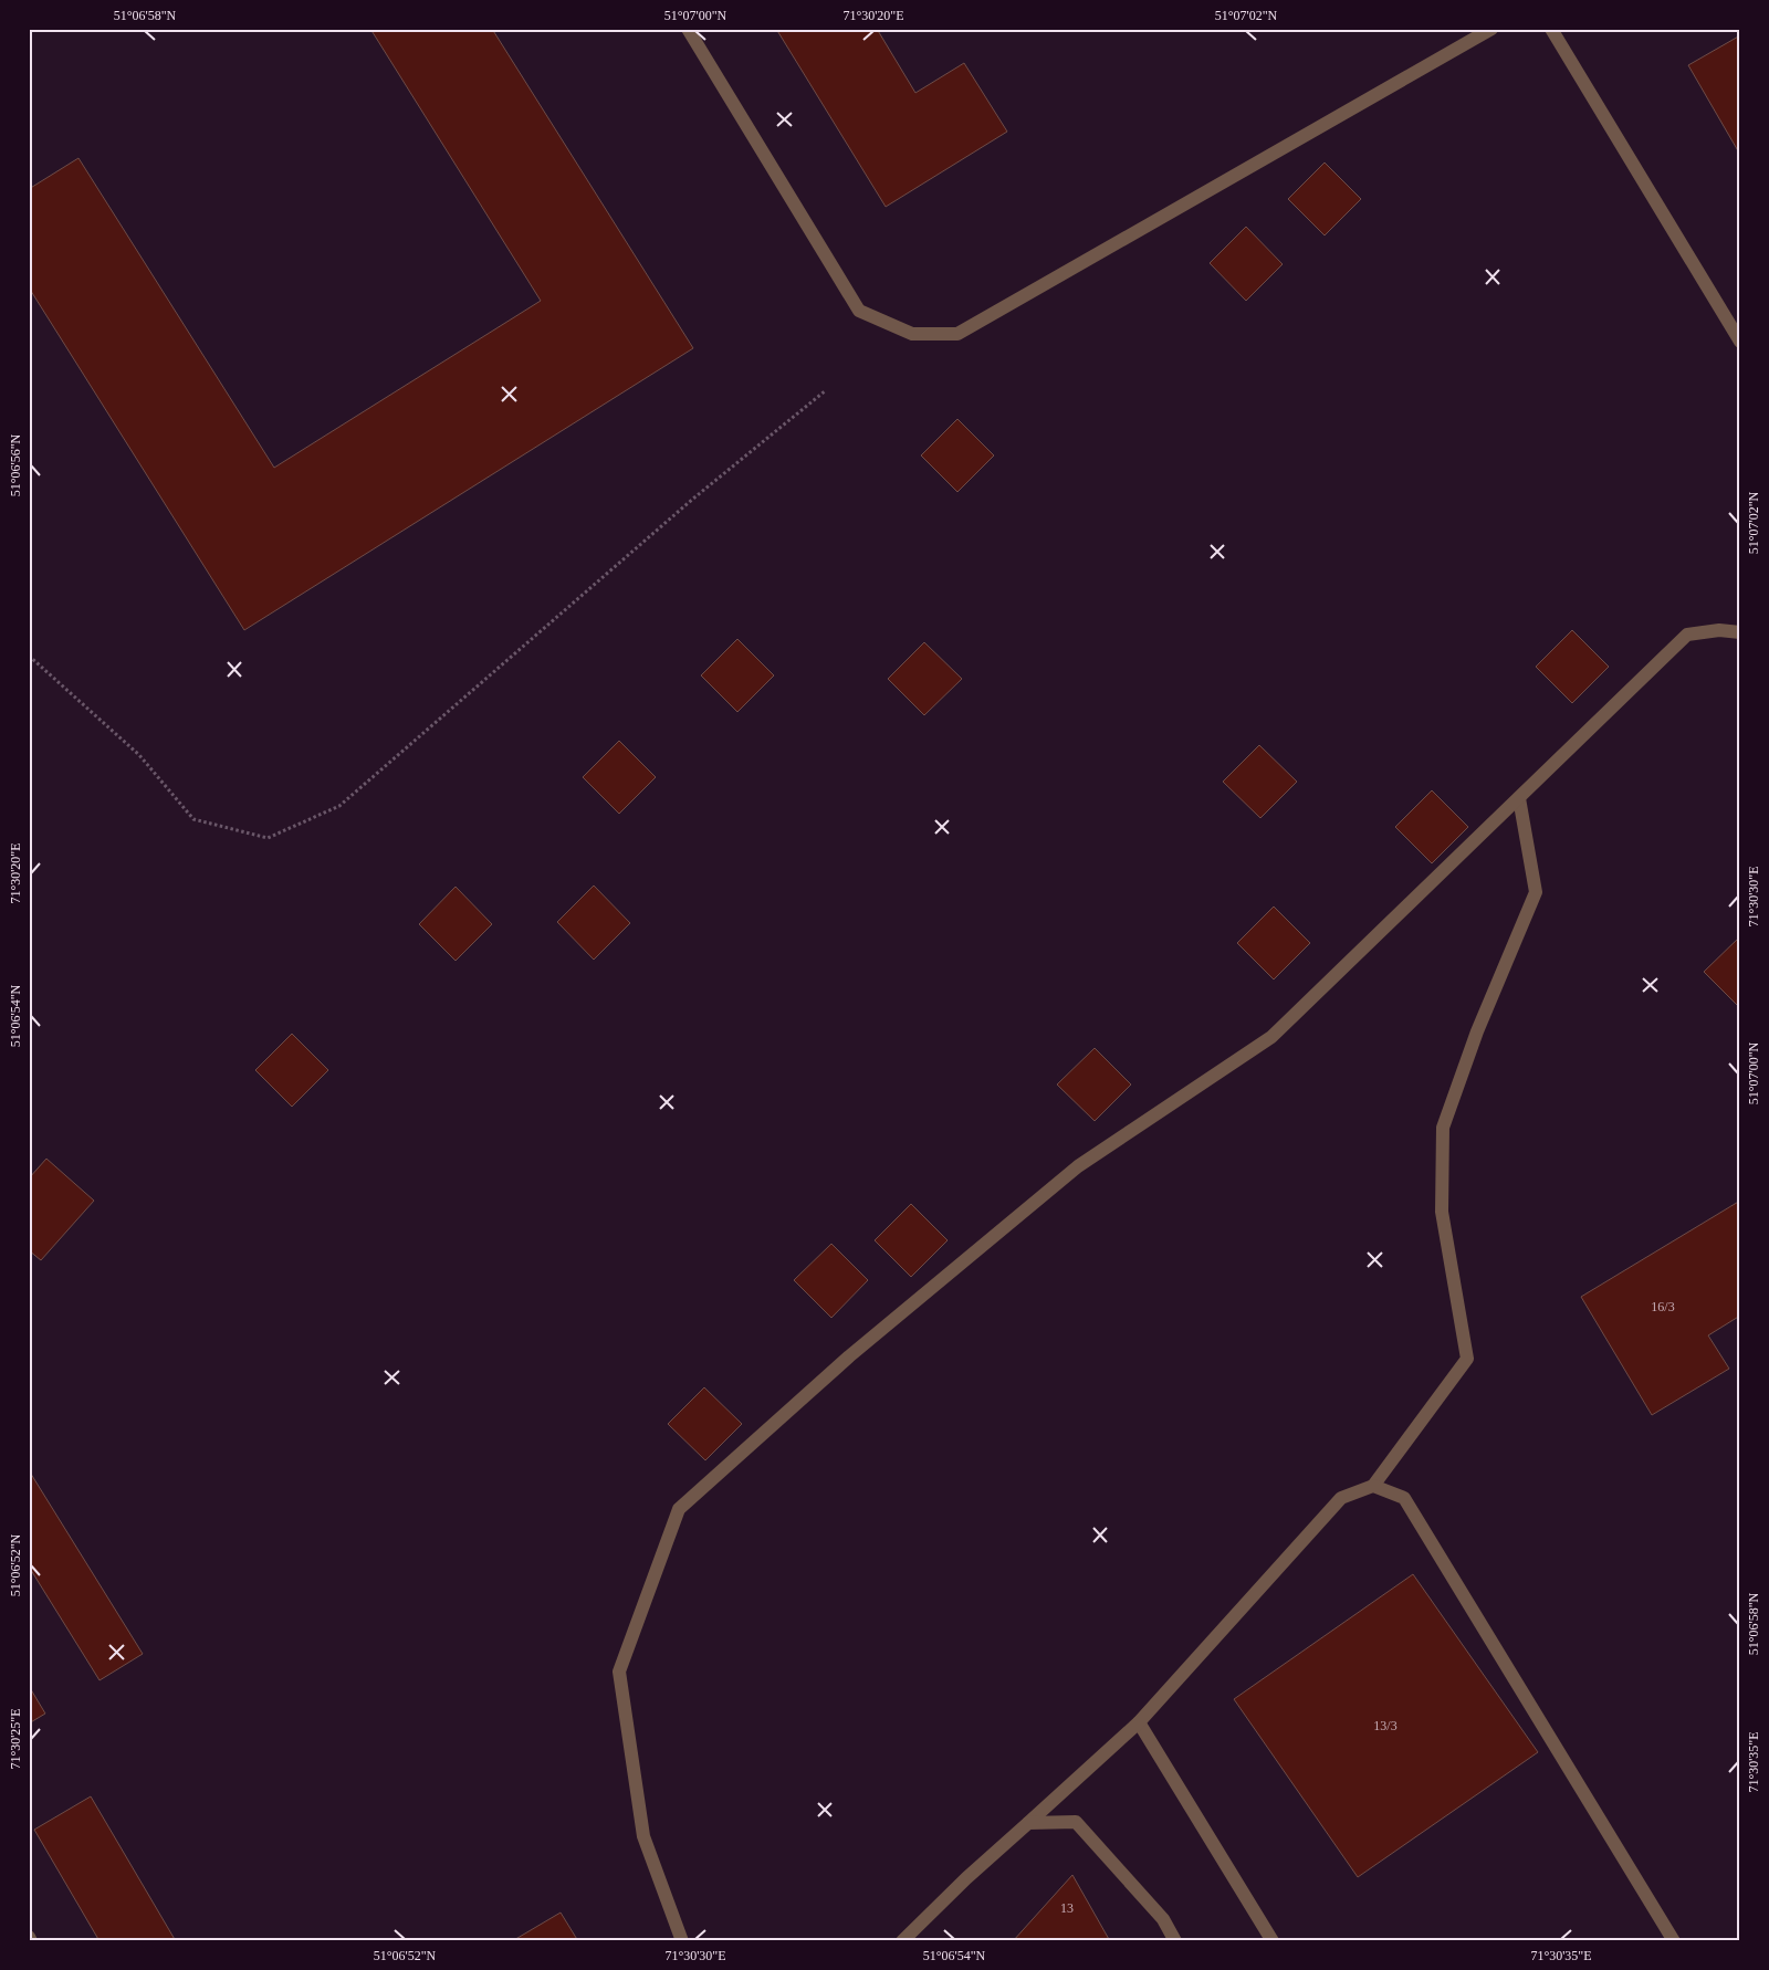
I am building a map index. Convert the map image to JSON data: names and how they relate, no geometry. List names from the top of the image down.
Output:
{
  "house_numbers": ["16/3", "13/3", "13"],
  "coordinates": [
    "51°06'58\"N",
    "51°07'00\"N",
    "71°30'20\"E",
    "51°07'02\"N",
    "51°06'56\"N",
    "71°30'30\"E",
    "51°06'54\"N",
    "51°06'52\"N",
    "71°30'25\"E",
    "71°30'35\"E"
  ]
}
